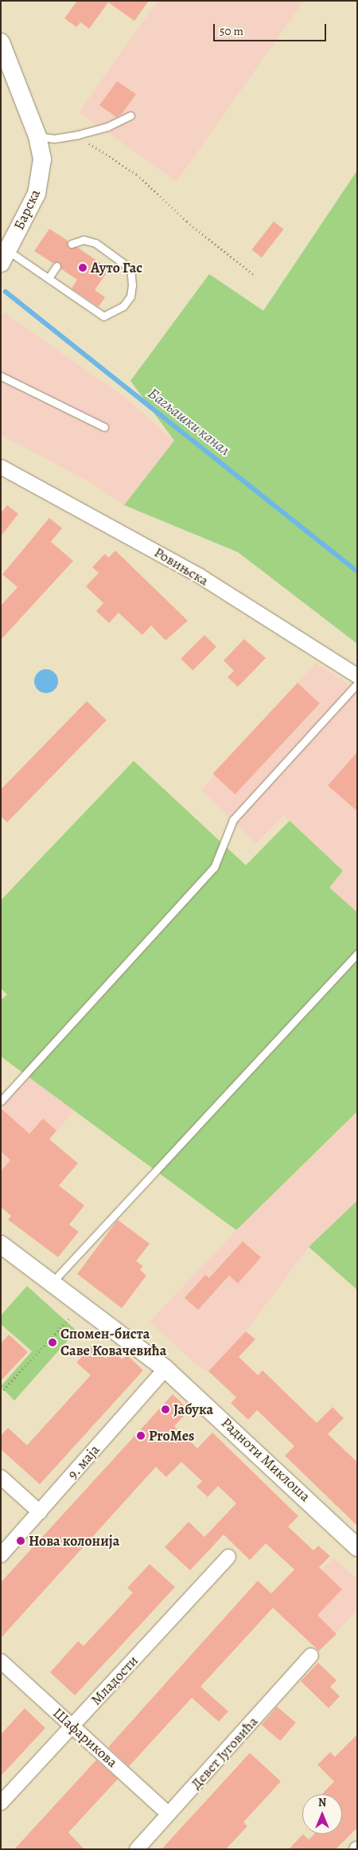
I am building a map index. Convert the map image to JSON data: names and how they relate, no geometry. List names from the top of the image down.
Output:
{
  "streets": {
    "street": [
      "Барска",
      "Ровињска",
      "Радноти Миклоша",
      "9. маја",
      "Младости",
      "Шафарикова",
      "Девет Југовића"
    ]
  },
  "crossings": [
    ["Радноти Миклоша", "9. маја"],
    ["Младости", "Шафарикова"],
    ["Шафарикова", "Девет Југовића"]
  ],
  "water": ["Багљашки канал"],
  "places": [
    "Ауто Гас",
    "Спомен-биста Саве Ковачевића",
    "Јабука",
    "ProMes",
    "Нова колонија"
  ],
  "scale_bar": "50 m",
  "north": "top"
}
